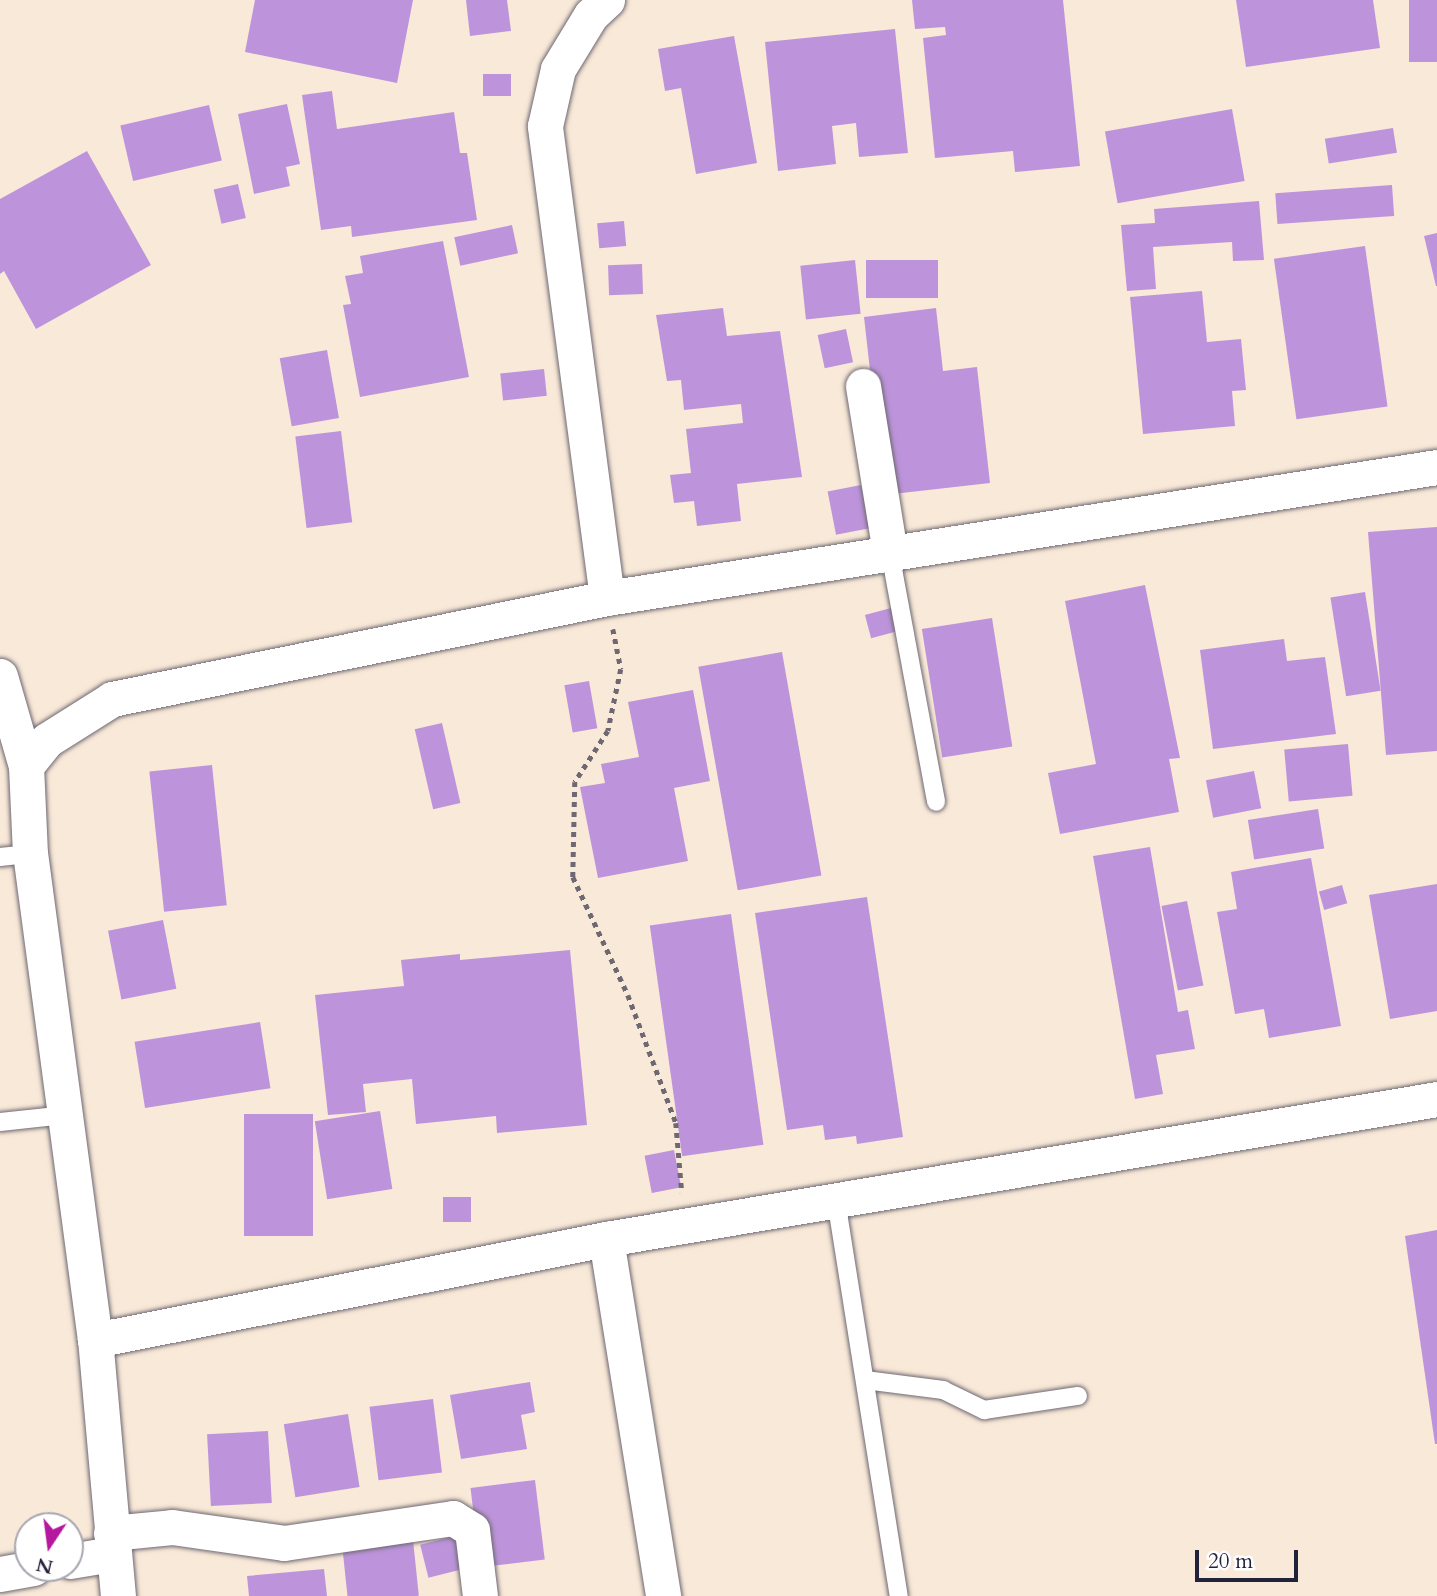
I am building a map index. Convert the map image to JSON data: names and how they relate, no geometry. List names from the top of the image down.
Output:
{
  "scale_bar": "20 m",
  "north": "bottom"
}
